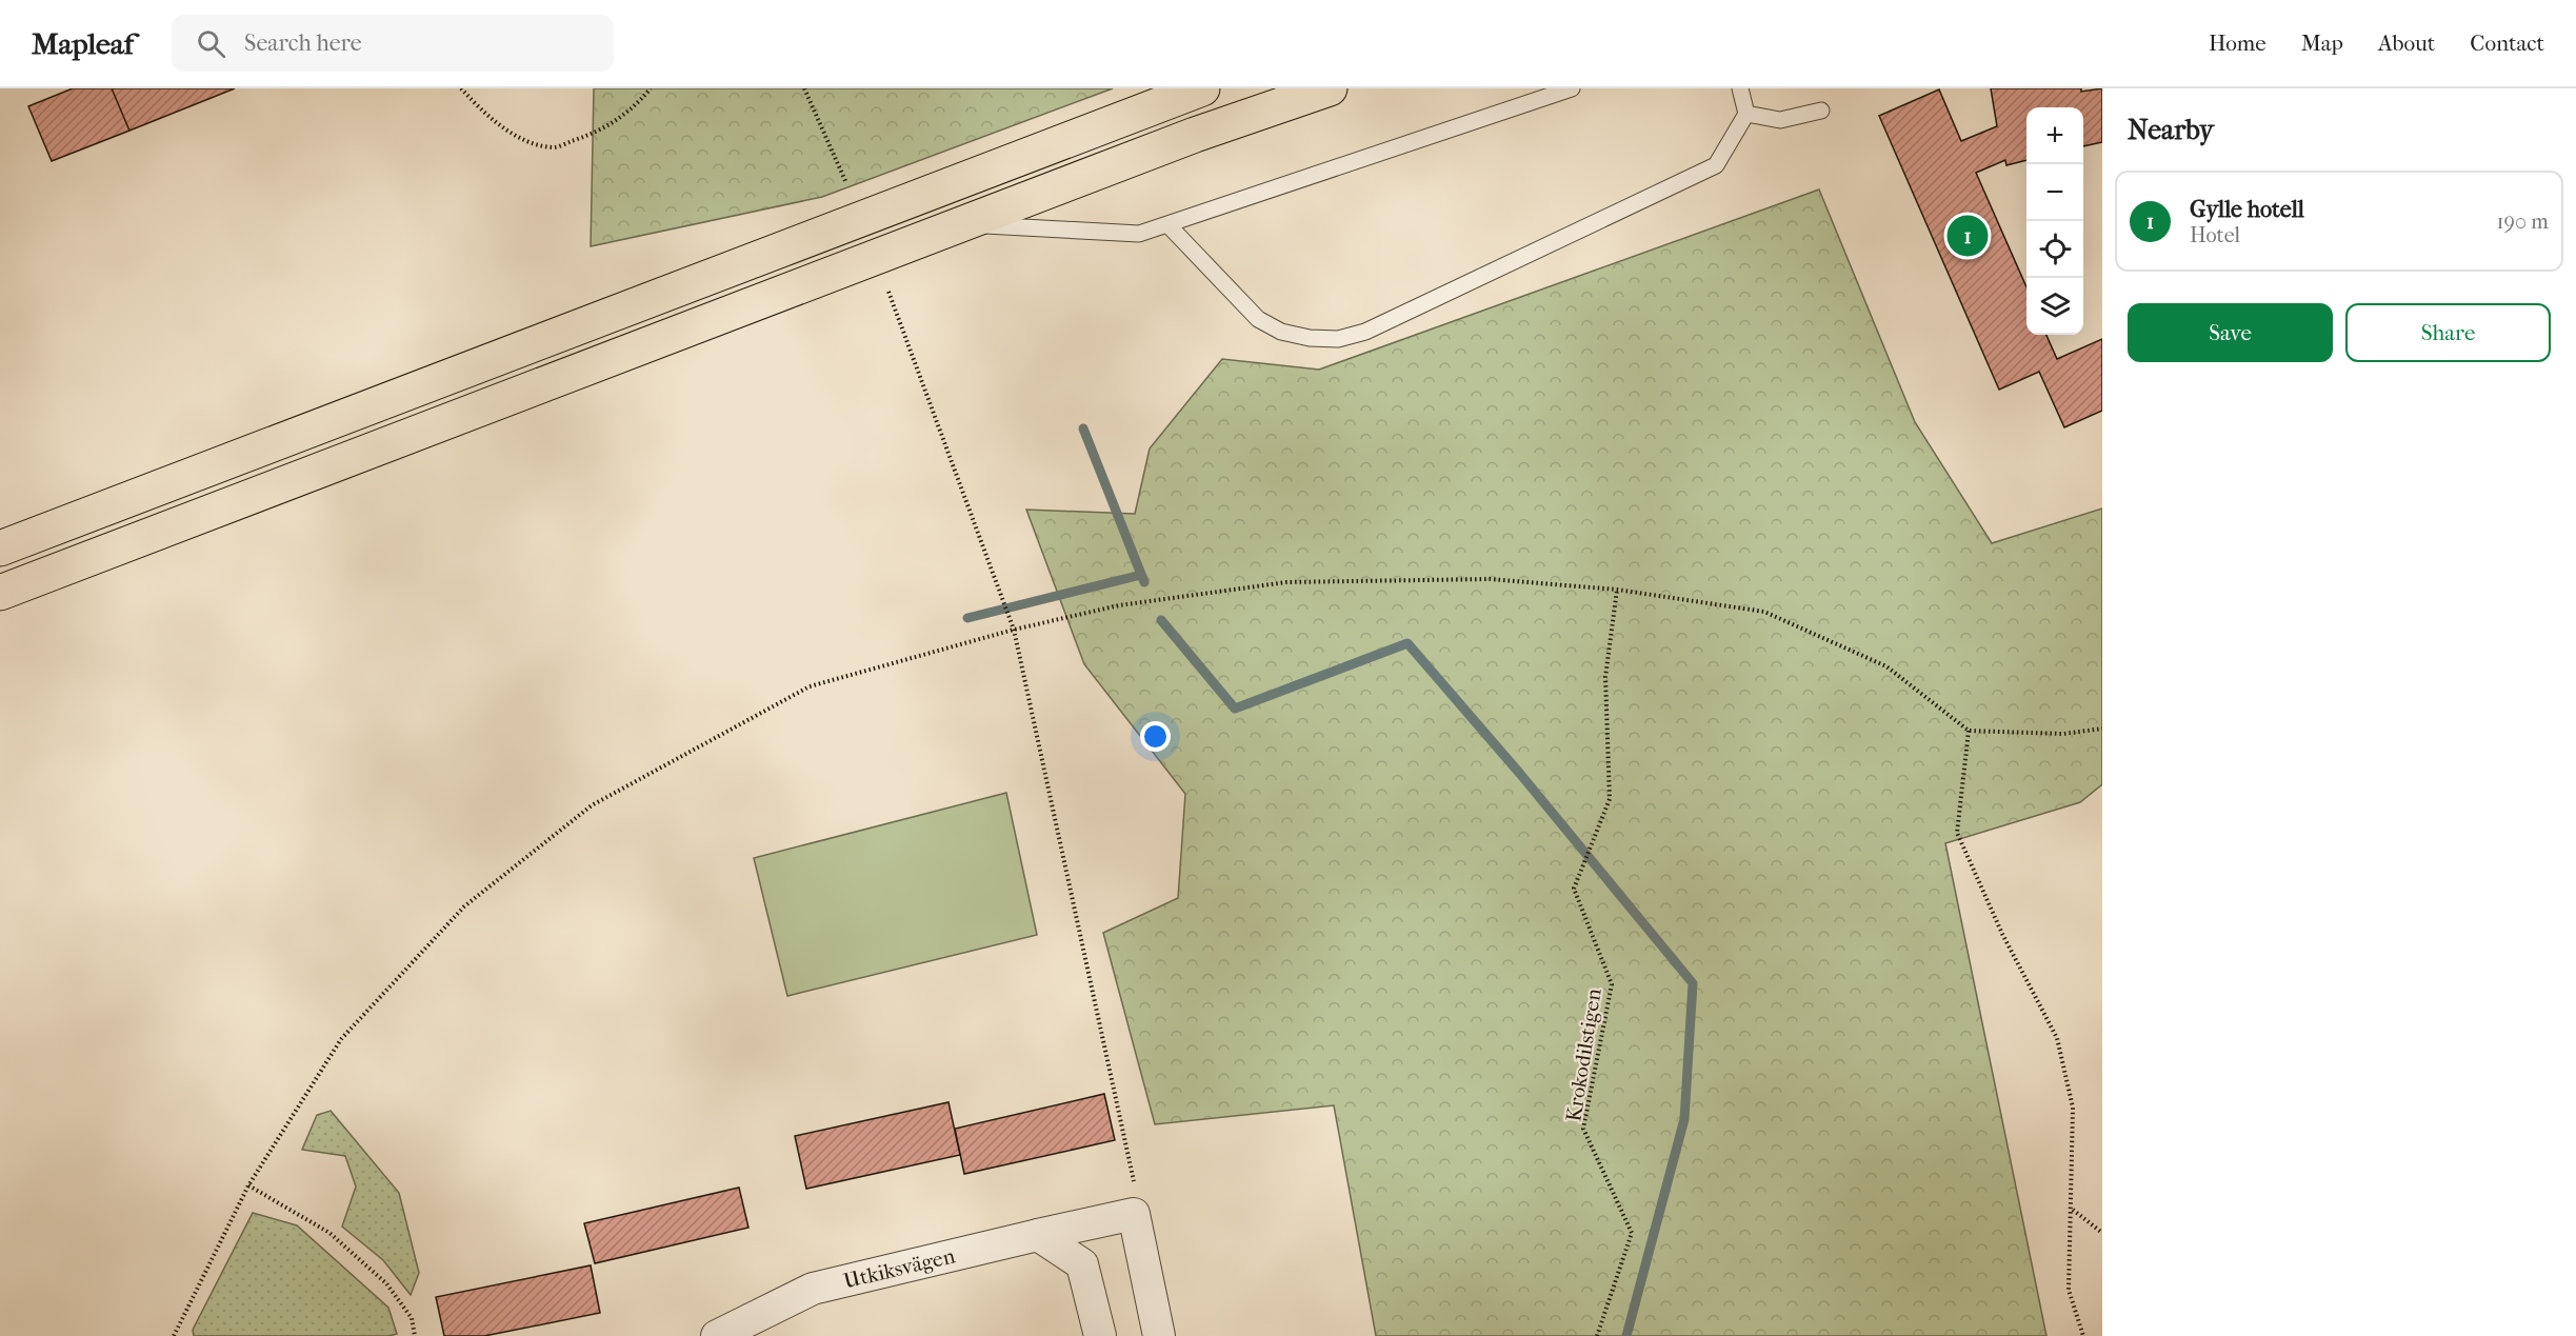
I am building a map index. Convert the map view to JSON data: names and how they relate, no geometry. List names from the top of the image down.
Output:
{
  "streets": {
    "street": ["Utkiksvägen"],
    "path": ["Krokodilstigen"]
  },
  "page": {
    "header": "Mapleaf",
    "search": "Search here",
    "nav": [
      "Home",
      "Map",
      "About",
      "Contact"
    ],
    "heading": "Nearby",
    "map_buttons": ["+", "−"],
    "list": [
      {
        "mark": "1",
        "name": "Gylle hotell",
        "note": "Hotel",
        "value": "190 m"
      }
    ],
    "pins": "1",
    "buttons": ["Save", "Share"]
  }
}
